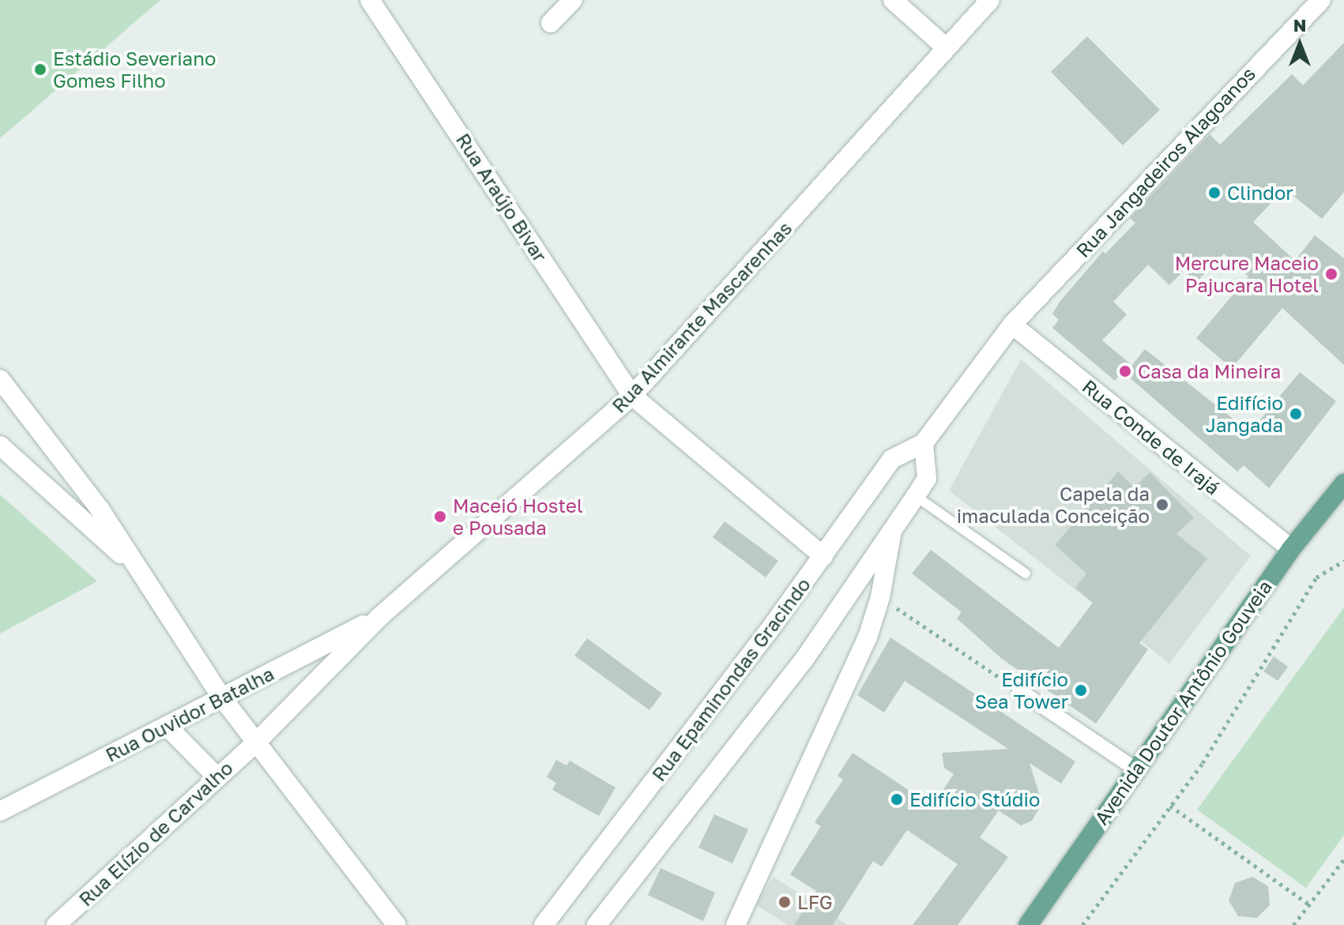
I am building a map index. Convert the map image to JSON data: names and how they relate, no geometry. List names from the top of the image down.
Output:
{
  "streets": {
    "main road": ["Avenida Doutor Antônio Gouveia"],
    "street": [
      "Rua Jangadeiros Alagoanos",
      "Rua Araújo Bivar",
      "Rua Almirante Mascarenhas",
      "Rua Conde de Irajá",
      "Rua Epaminondas Gracindo",
      "Rua Ouvidor Batalha",
      "Rua Elízio de Carvalho"
    ]
  },
  "crossings": [
    ["Rua Jangadeiros Alagoanos", "Rua Conde de Irajá"],
    ["Rua Jangadeiros Alagoanos", "Rua Epaminondas Gracindo"],
    ["Rua Araújo Bivar", "Rua Almirante Mascarenhas"],
    ["Rua Araújo Bivar", "Rua Epaminondas Gracindo"],
    ["Rua Almirante Mascarenhas", "Rua Ouvidor Batalha"],
    ["Rua Almirante Mascarenhas", "Rua Elízio de Carvalho"],
    ["Rua Conde de Irajá", "Rua Epaminondas Gracindo"],
    ["Rua Conde de Irajá", "Avenida Doutor Antônio Gouveia"]
  ],
  "places": [
    "Estádio Severiano Gomes Filho",
    "Clindor",
    "Mercure Maceio Pajucara Hotel",
    "Casa da Mineira",
    "Edifício Jangada",
    "Capela da imaculada Conceição",
    "Maceió Hostel e Pousada",
    "Edifício Sea Tower",
    "Edifício Stúdio",
    "LFG"
  ],
  "north": "top"
}
